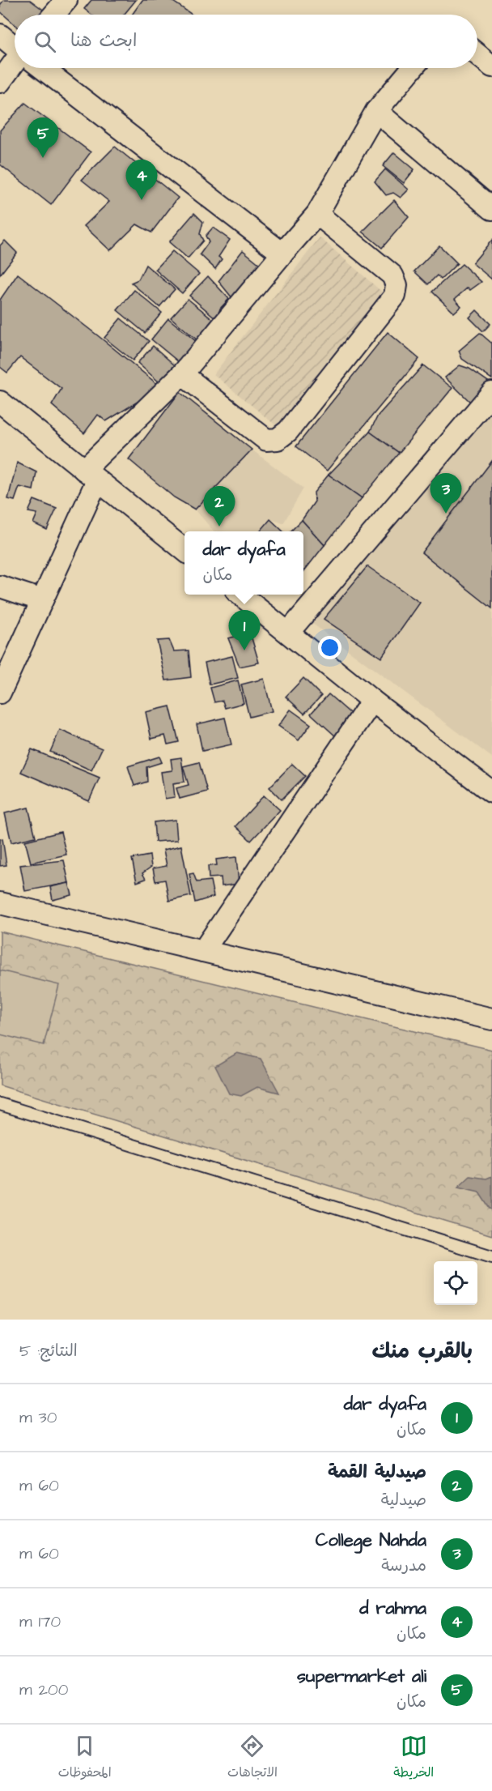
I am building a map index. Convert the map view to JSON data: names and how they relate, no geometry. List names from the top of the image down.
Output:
{
  "page": {
    "search": "ابحث هنا",
    "pins": [
      "5",
      "4",
      "3",
      "2",
      "1"
    ],
    "popup": ["dar dyafa", "مكان"],
    "heading": ["بالقرب منك", "النتائج: 5"],
    "list": [
      {
        "mark": "1",
        "name": "dar dyafa",
        "note": "مكان",
        "value": "30 m"
      },
      {
        "mark": "2",
        "name": "صيدلية القمة",
        "note": "صيدلية",
        "value": "60 m"
      },
      {
        "mark": "3",
        "name": "College Nahda",
        "note": "مدرسة",
        "value": "60 m"
      },
      {
        "mark": "4",
        "name": "d rahma",
        "note": "مكان",
        "value": "170 m"
      },
      {
        "mark": "5",
        "name": "supermarket ali",
        "note": "مكان",
        "value": "200 m"
      }
    ],
    "nav": ["الخريطة", "الاتجاهات", "المحفوظات"]
  }
}
